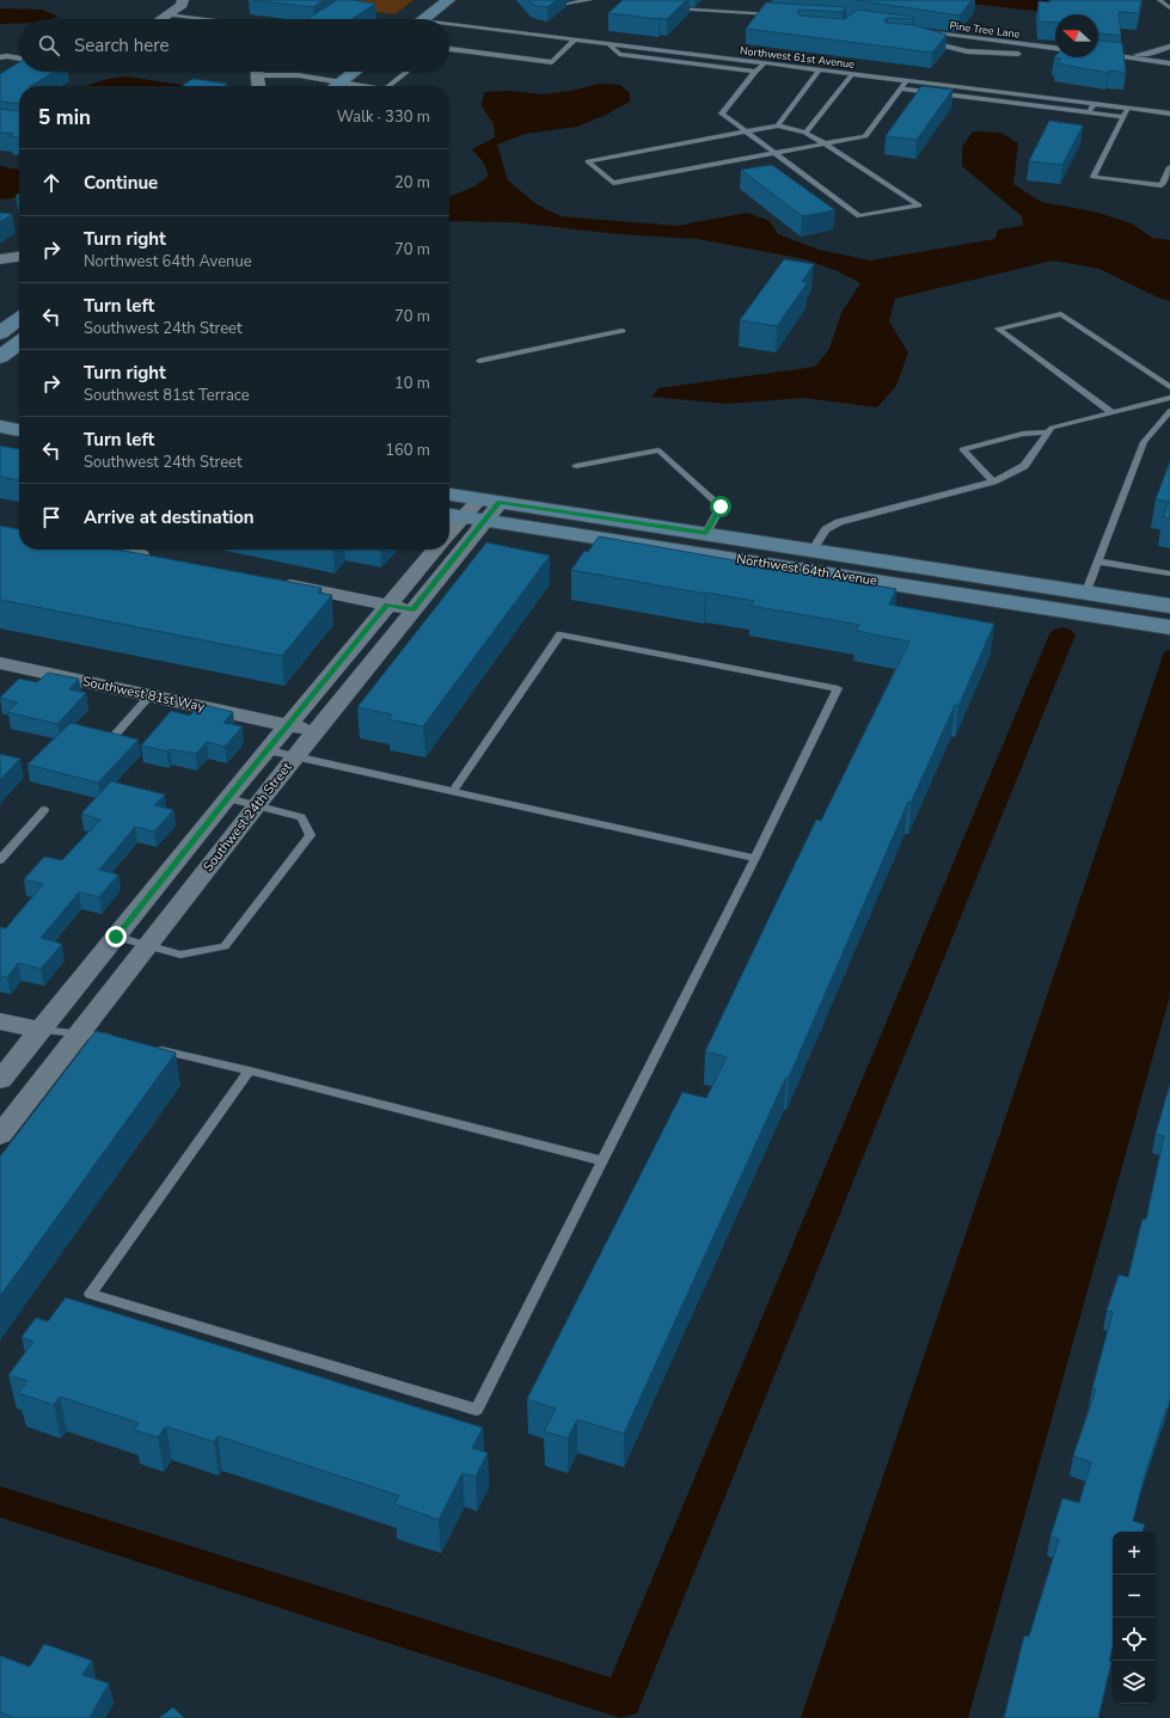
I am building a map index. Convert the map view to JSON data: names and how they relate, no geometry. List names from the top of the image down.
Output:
{
  "streets": {
    "street": ["Northwest 64th Avenue", "Southwest 81st Way", "Southwest 24th Street"],
    "lane": ["Pine Tree Lane", "Northwest 61st Avenue"]
  },
  "crossings": [
    ["Northwest 64th Avenue", "Southwest 24th Street"],
    ["Southwest 81st Way", "Southwest 24th Street"]
  ],
  "north": "left",
  "page": {
    "search": "Search here",
    "heading": ["5 min", "Walk · 330 m"],
    "list": [
      ["Continue", "20 m"],
      ["Turn right", "Northwest 64th Avenue", "70 m"],
      ["Turn left", "Southwest 24th Street", "70 m"],
      ["Turn right", "Southwest 81st Terrace", "10 m"],
      ["Turn left", "Southwest 24th Street", "160 m"],
      "Arrive at destination"
    ],
    "map_buttons": ["+", "−"]
  }
}
